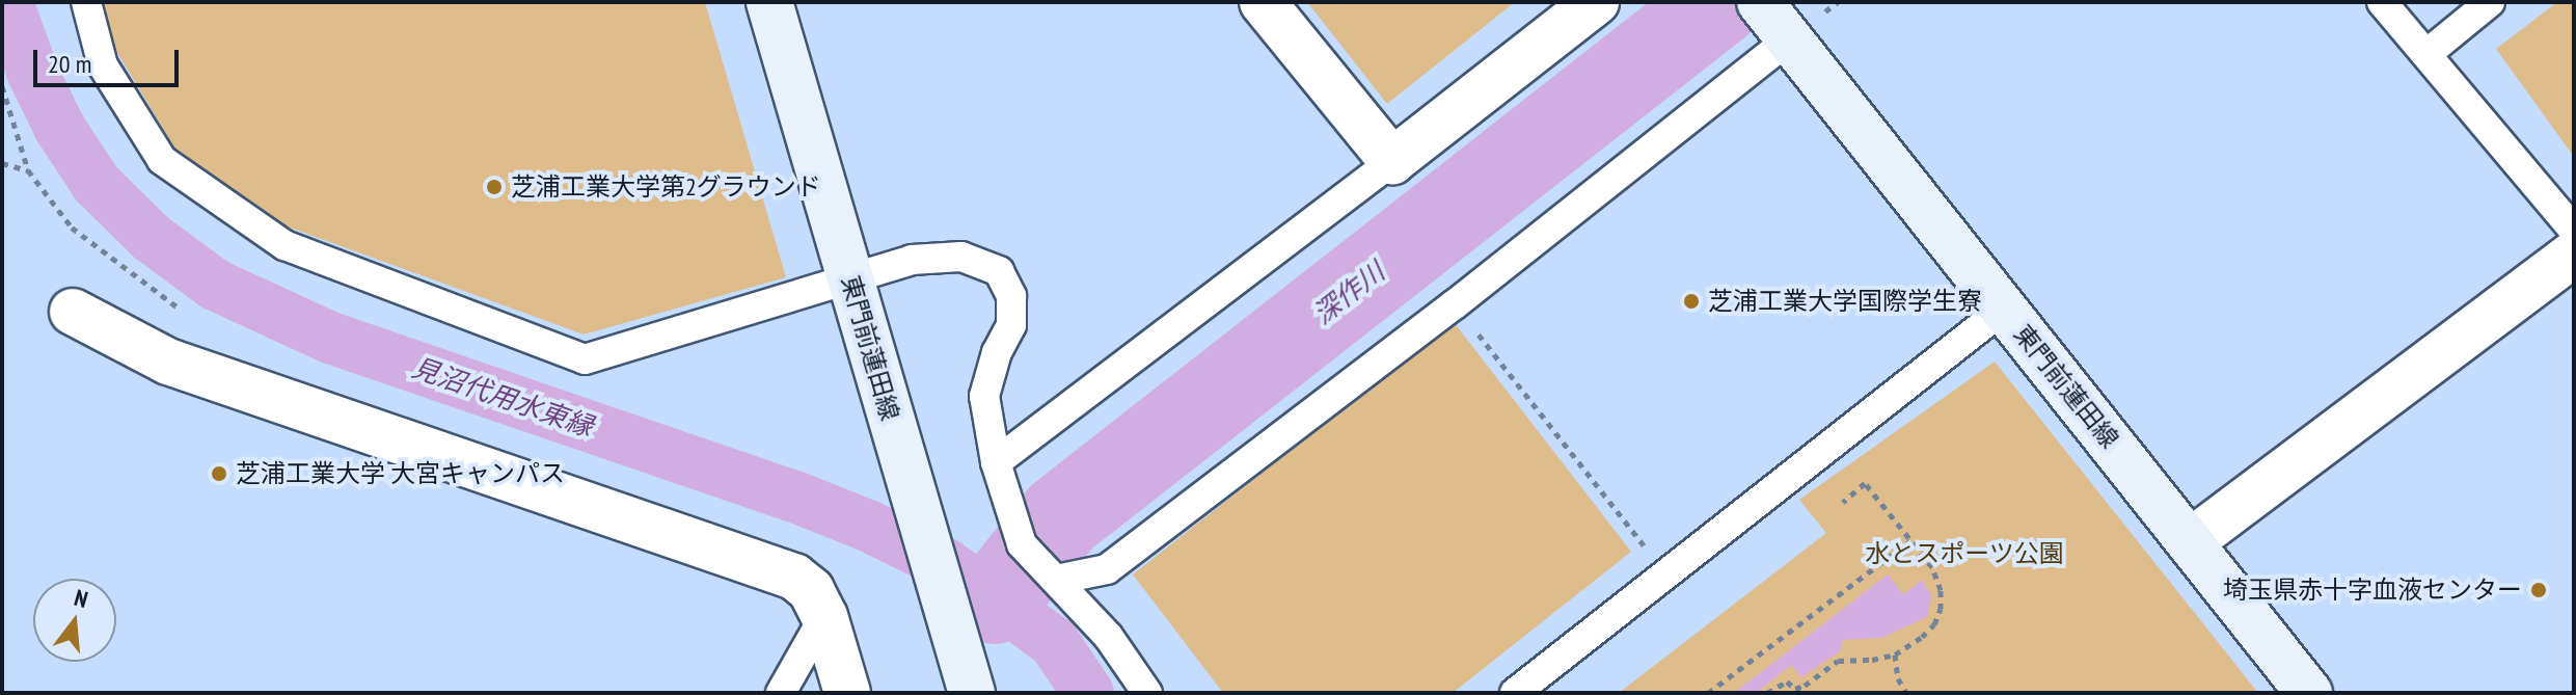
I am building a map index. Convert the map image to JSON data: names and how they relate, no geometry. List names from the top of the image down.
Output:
{
  "streets": {
    "main road": ["東門前蓮田線"]
  },
  "water": ["深作川", "見沼代用水東縁"],
  "parks": ["水とスポーツ公園"],
  "places": [
    "芝浦工業大学第2グラウンド",
    "芝浦工業大学国際学生寮",
    "芝浦工業大学 大宮キャンパス",
    "埼玉県赤十字血液センター"
  ],
  "scale_bar": "20 m",
  "north": "top"
}
